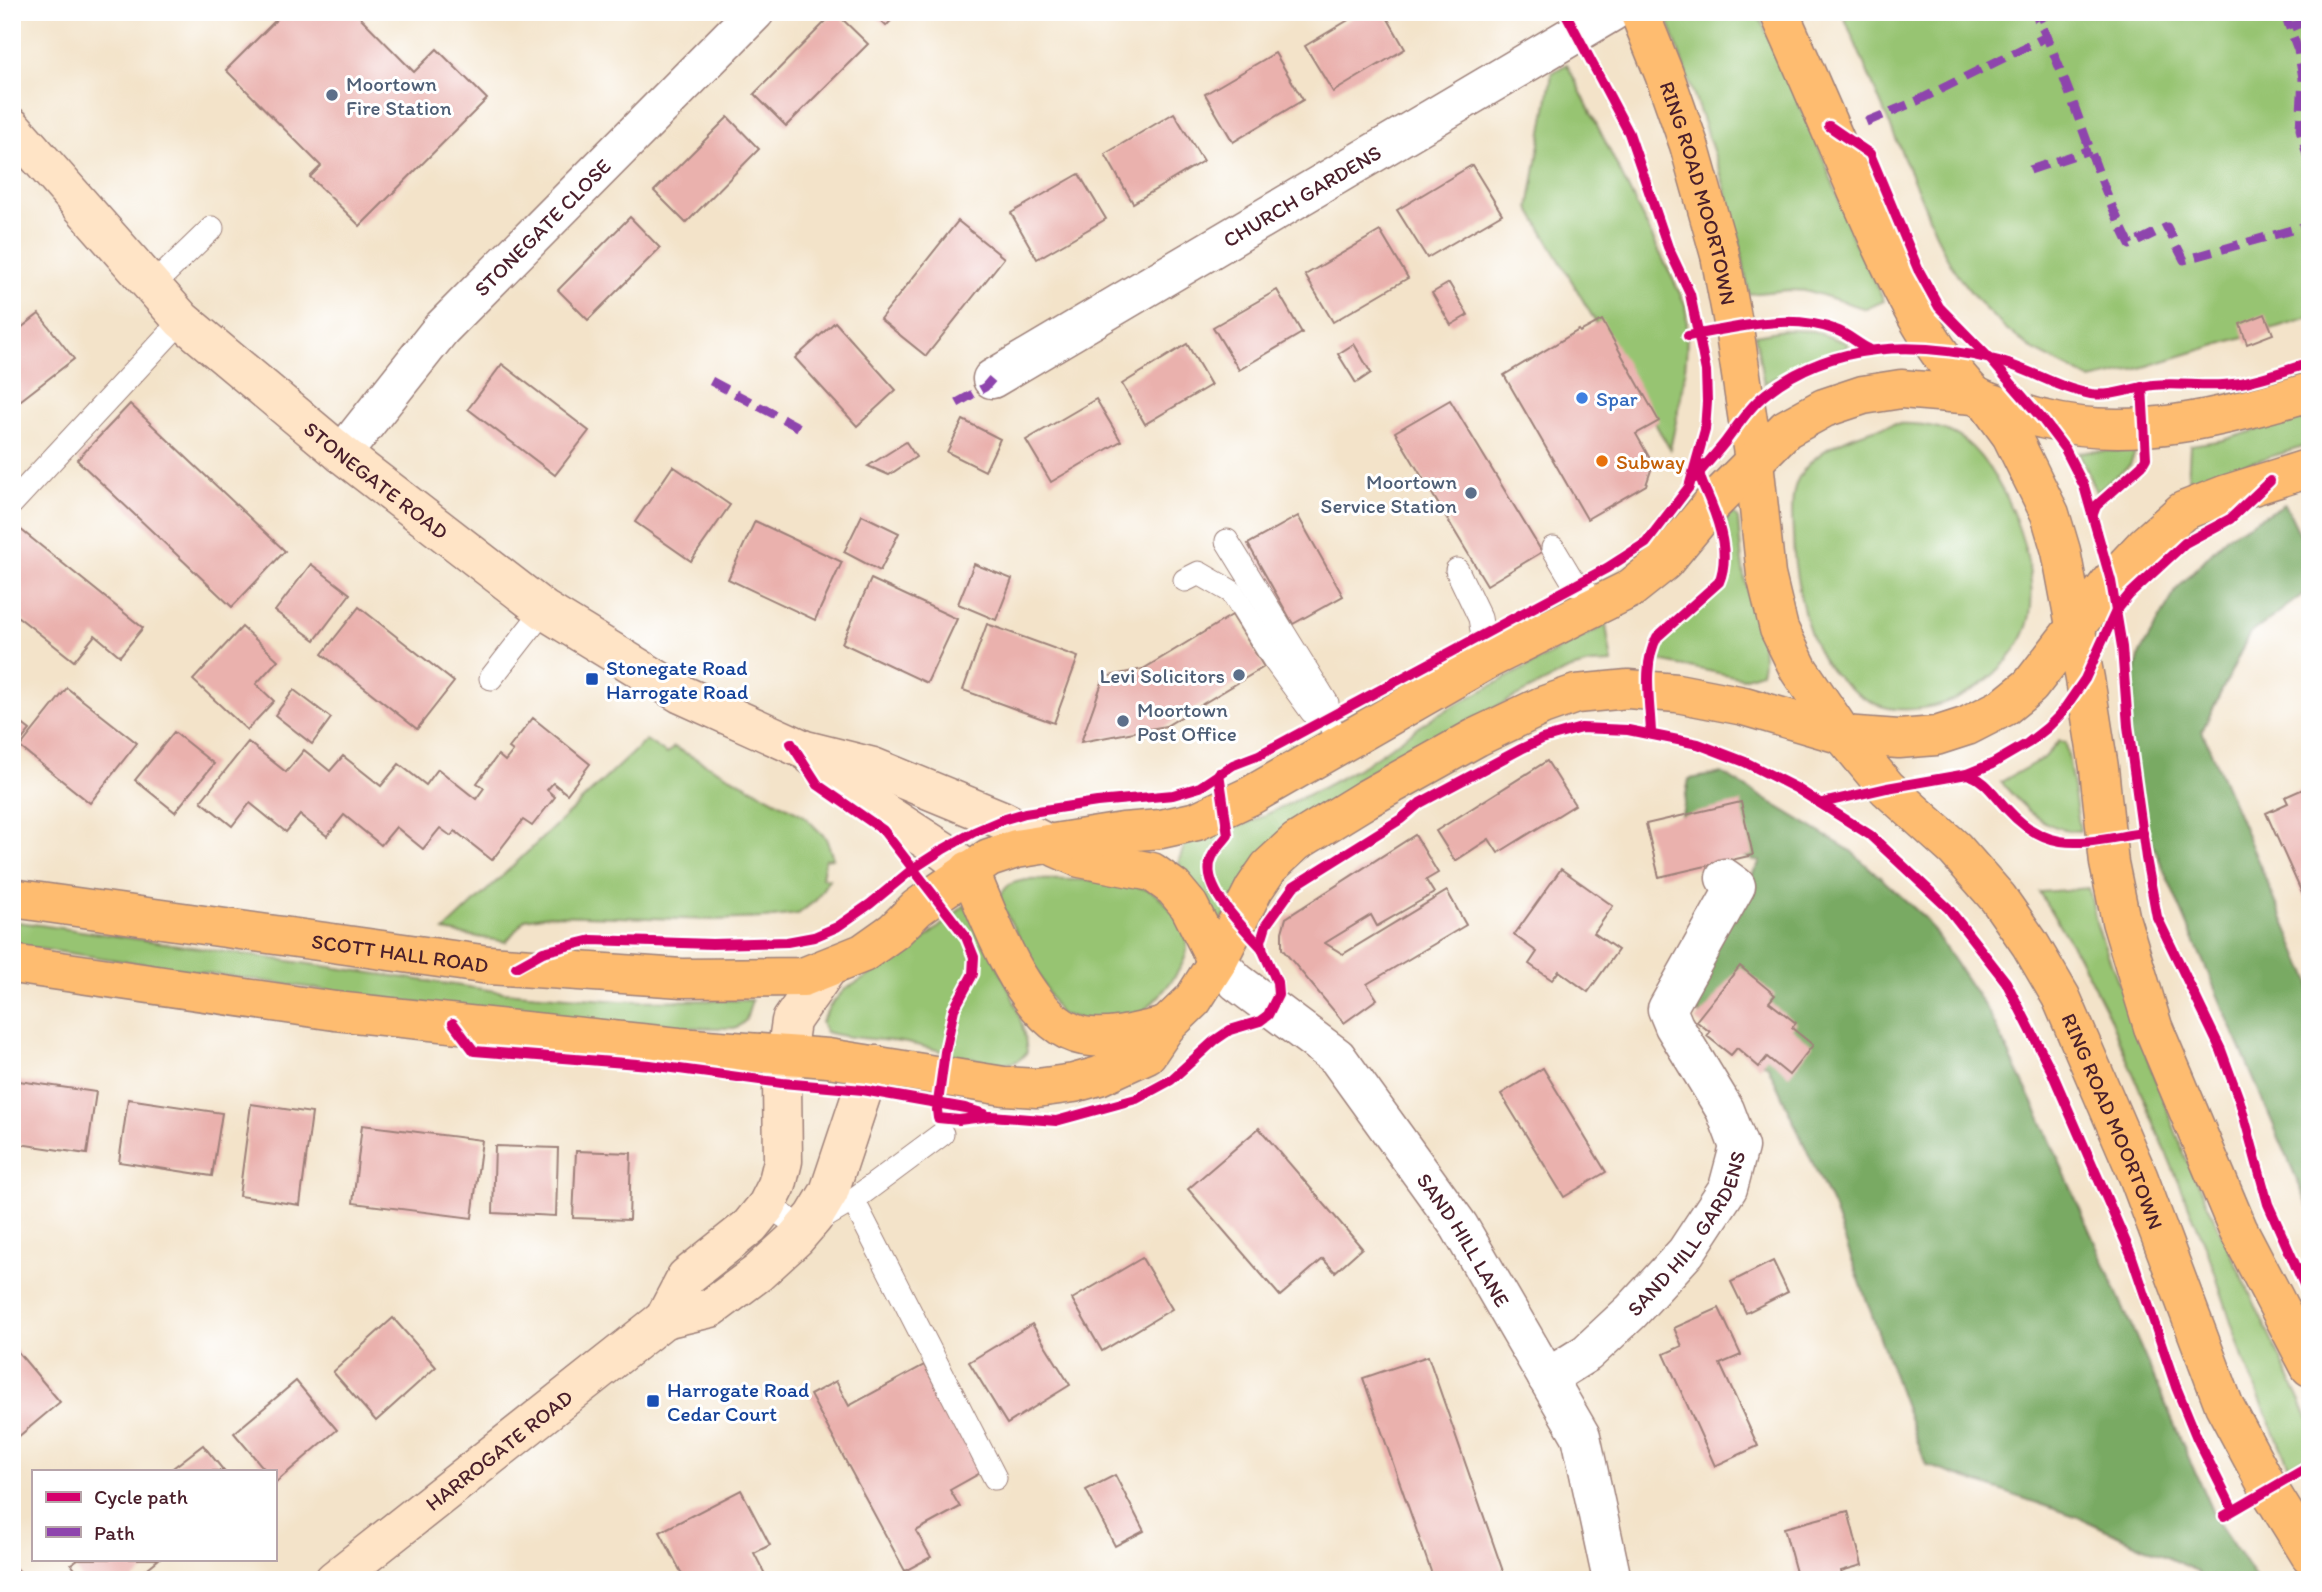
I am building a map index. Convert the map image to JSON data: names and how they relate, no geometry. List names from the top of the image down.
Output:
{
  "streets": {
    "highway": ["RING ROAD MOORTOWN", "SCOTT HALL ROAD"],
    "main road": ["STONEGATE ROAD", "HARROGATE ROAD"],
    "street": [
      "CHURCH GARDENS",
      "STONEGATE CLOSE",
      "SAND HILL GARDENS",
      "SAND HILL LANE"
    ]
  },
  "crossings": [
    ["STONEGATE CLOSE", "STONEGATE ROAD"],
    ["STONEGATE ROAD", "SCOTT HALL ROAD"],
    ["STONEGATE ROAD", "SAND HILL LANE"],
    ["SCOTT HALL ROAD", "SAND HILL LANE"],
    ["SCOTT HALL ROAD", "HARROGATE ROAD"],
    ["SAND HILL GARDENS", "SAND HILL LANE"]
  ],
  "places": {
    "other": [
      "Moortown Fire Station",
      "Spar",
      "Subway",
      "Moortown Service Station",
      "Levi Solicitors",
      "Moortown Post Office"
    ],
    "transit": ["Stonegate Road Harrogate Road", "Harrogate Road Cedar Court"]
  },
  "legend": ["Cycle path", "Path"]
}
